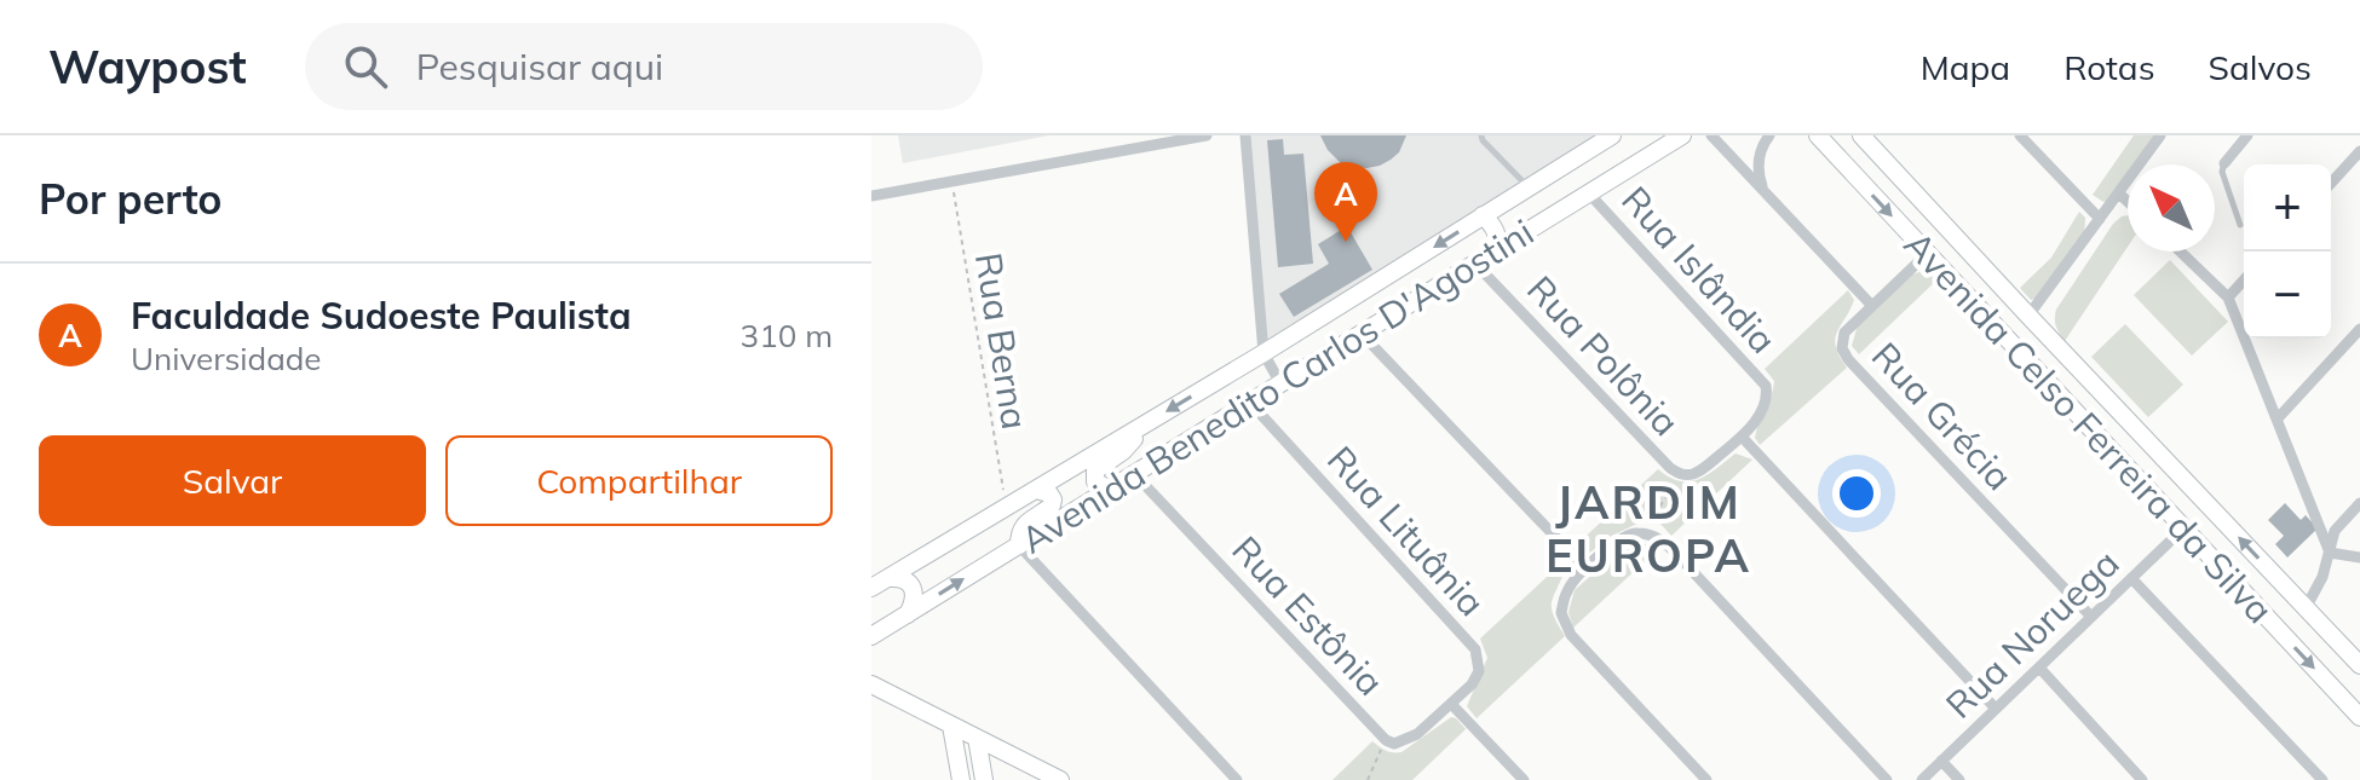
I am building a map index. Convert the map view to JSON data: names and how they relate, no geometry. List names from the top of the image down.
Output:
{
  "streets": {
    "main road": ["Avenida Benedito Carlos D'Agostini", "Avenida Celso Ferreira da Silva"],
    "street": [
      "Rua Islândia",
      "Rua Polônia",
      "Rua Grécia",
      "Rua Lituânia",
      "Rua Estônia",
      "Rua Noruega"
    ],
    "path": ["Rua Berna"]
  },
  "crossings": [
    ["Rua Islândia", "Rua Polônia"],
    ["Rua Islândia", "Avenida Benedito Carlos D'Agostini"],
    ["Rua Berna", "Avenida Benedito Carlos D'Agostini"],
    ["Rua Polônia", "Avenida Benedito Carlos D'Agostini"],
    ["Avenida Benedito Carlos D'Agostini", "Rua Lituânia"],
    ["Avenida Benedito Carlos D'Agostini", "Rua Estônia"],
    ["Rua Grécia", "Avenida Celso Ferreira da Silva"],
    ["Rua Grécia", "Rua Noruega"],
    ["Avenida Celso Ferreira da Silva", "Rua Noruega"],
    ["Rua Lituânia", "Rua Estônia"]
  ],
  "districts": ["JARDIM EUROPA"],
  "north": "top left",
  "page": {
    "header": "Waypost",
    "search": "Pesquisar aqui",
    "nav": ["Mapa", "Rotas", "Salvos"],
    "heading": "Por perto",
    "pins": "A",
    "map_buttons": ["+", "−"],
    "list": [
      {
        "mark": "A",
        "name": "Faculdade Sudoeste Paulista",
        "note": "Universidade",
        "value": "310 m"
      }
    ],
    "buttons": ["Salvar", "Compartilhar"]
  }
}
